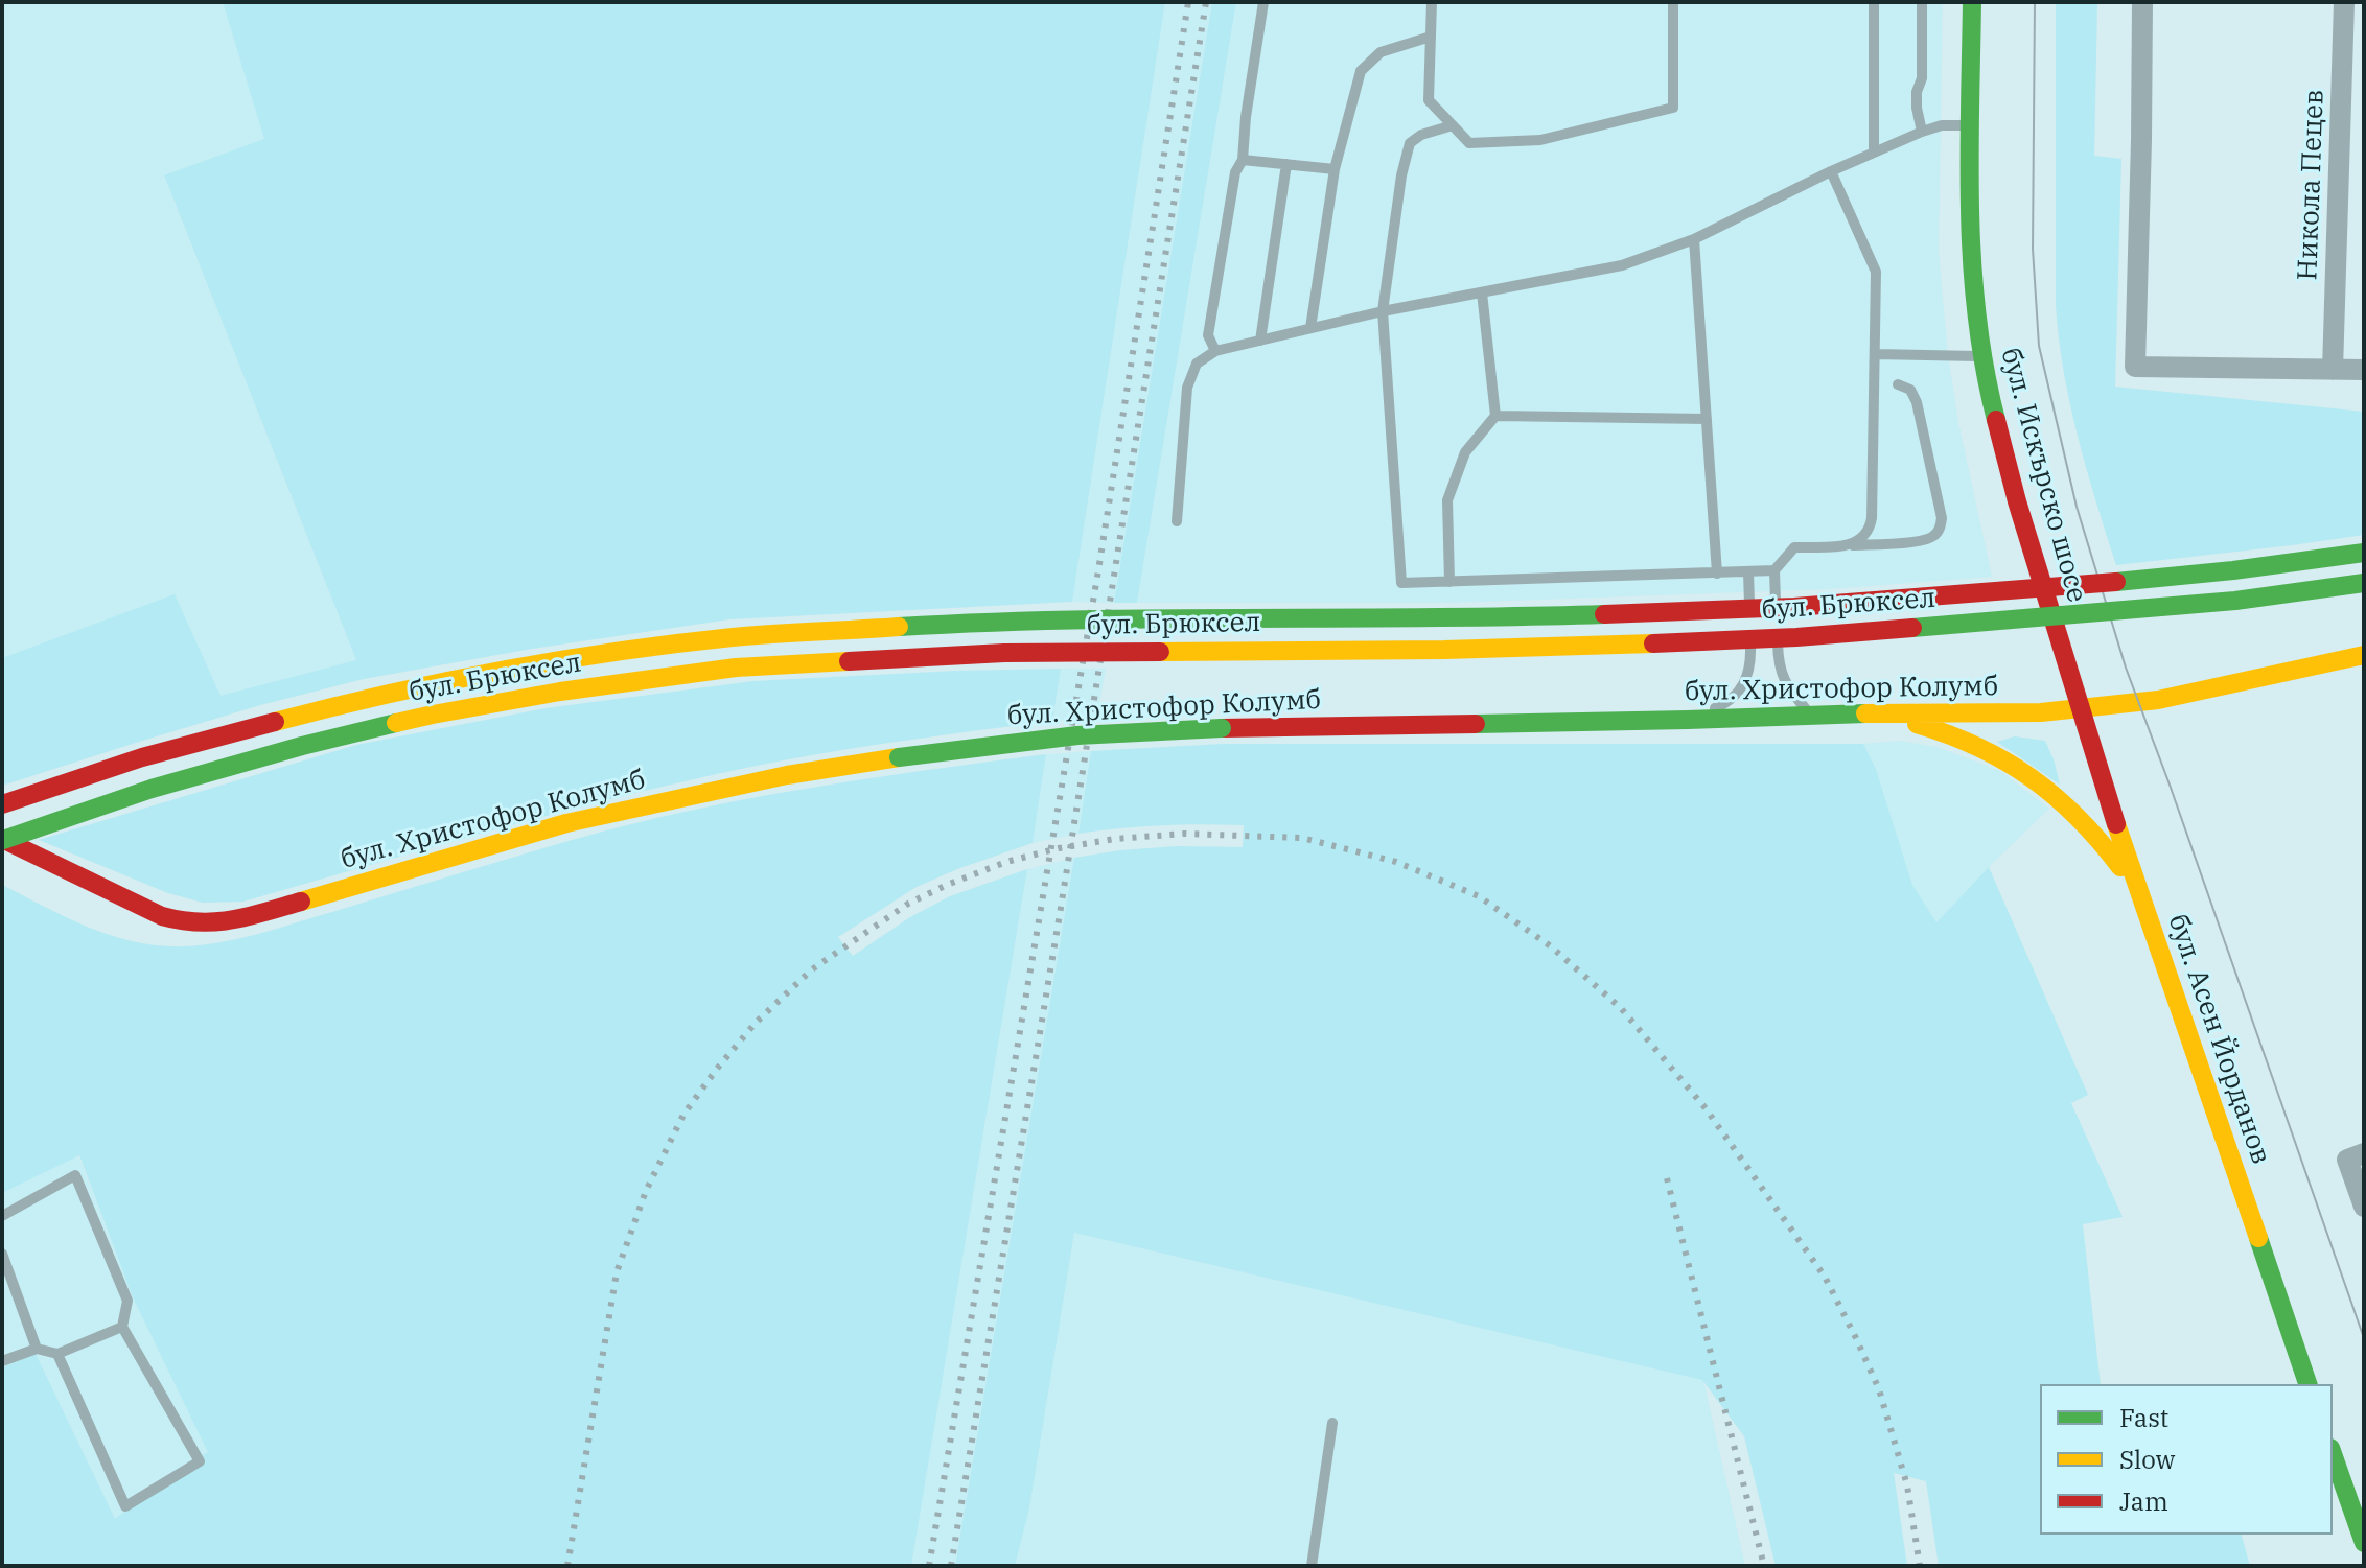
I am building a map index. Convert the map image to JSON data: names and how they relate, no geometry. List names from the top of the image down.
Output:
{
  "streets": {
    "main road": [
      "бул. Искърско шосе",
      "бул. Брюксел",
      "бул. Христофор Колумб",
      "бул. Асен Йорданов"
    ],
    "street": ["Никола Пецев"]
  },
  "crossings": [
    ["бул. Искърско шосе", "бул. Христофор Колумб"],
    ["бул. Искърско шосе", "бул. Асен Йорданов"],
    ["бул. Брюксел", "бул. Христофор Колумб"],
    ["бул. Христофор Колумб", "бул. Асен Йорданов"]
  ],
  "legend": ["Fast", "Slow", "Jam"]
}
